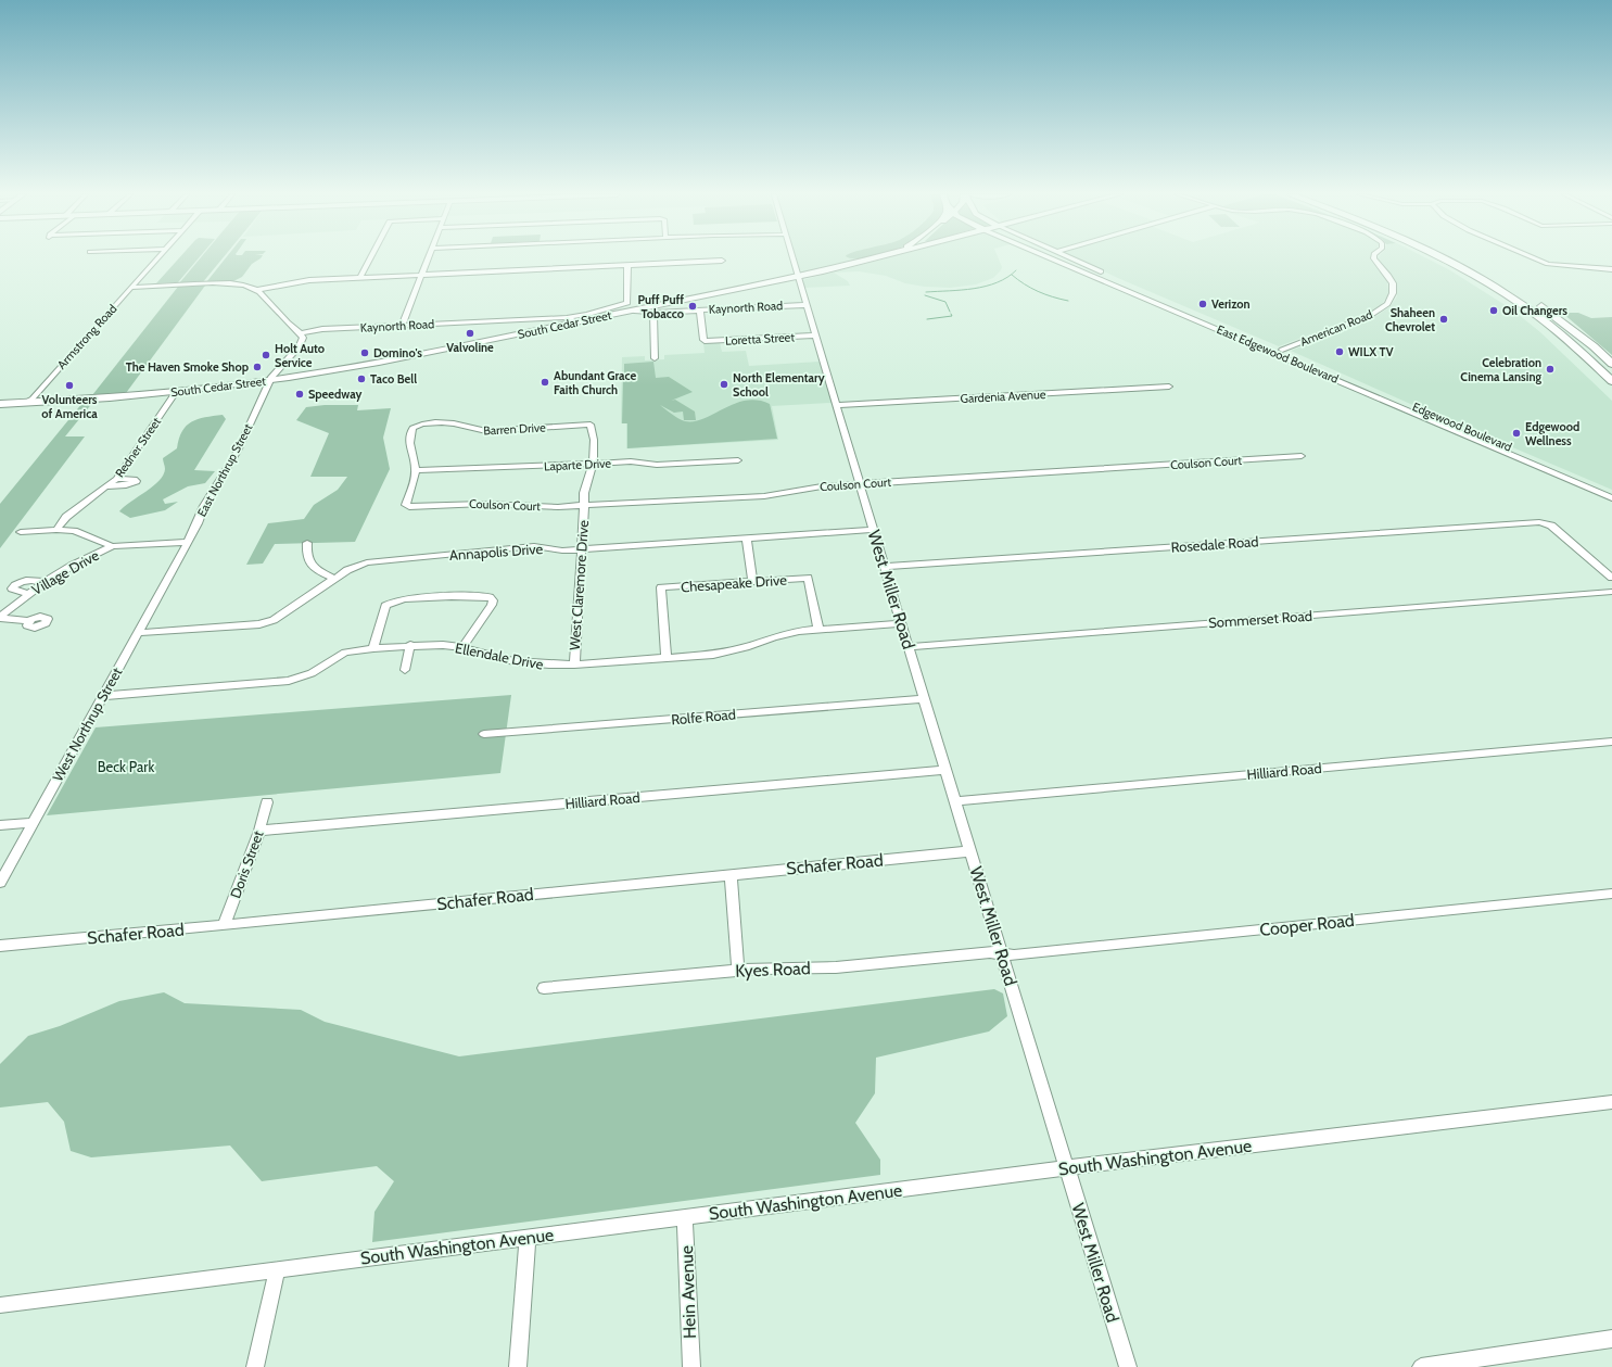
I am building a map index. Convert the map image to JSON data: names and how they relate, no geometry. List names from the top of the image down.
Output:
{
  "streets": {
    "main road": ["South Cedar Street"],
    "street": [
      "Kaynorth Road",
      "American Road",
      "Armstrong Road",
      "Loretta Street",
      "East Edgewood Boulevard",
      "Gardenia Avenue",
      "Edgewood Boulevard",
      "Barren Drive",
      "Redner Street",
      "Coulson Court",
      "Laparte Drive",
      "East Northrup Street",
      "Rosedale Road",
      "Annapolis Drive",
      "Village Drive",
      "Chesapeake Drive",
      "West Claremore Drive",
      "West Miller Road",
      "Sommerset Road",
      "Ellendale Drive",
      "Rolfe Road",
      "West Northrup Street",
      "Hilliard Road",
      "Doris Street",
      "Schafer Road",
      "Cooper Road",
      "Kyes Road",
      "South Washington Avenue",
      "Hein Avenue"
    ]
  },
  "crossings": [
    ["Kaynorth Road", "South Cedar Street"],
    ["Kaynorth Road", "Loretta Street"],
    ["Kaynorth Road", "East Northrup Street"],
    ["Kaynorth Road", "West Miller Road"],
    ["South Cedar Street", "Armstrong Road"],
    ["South Cedar Street", "Redner Street"],
    ["South Cedar Street", "East Northrup Street"],
    ["South Cedar Street", "West Miller Road"],
    ["American Road", "East Edgewood Boulevard"],
    ["American Road", "Edgewood Boulevard"],
    ["Loretta Street", "West Miller Road"],
    ["East Edgewood Boulevard", "Edgewood Boulevard"],
    ["Gardenia Avenue", "West Miller Road"],
    ["Barren Drive", "Coulson Court"],
    ["Barren Drive", "Laparte Drive"],
    ["Barren Drive", "West Claremore Drive"],
    ["Coulson Court", "Laparte Drive"],
    ["Coulson Court", "West Claremore Drive"],
    ["Coulson Court", "West Miller Road"],
    ["Laparte Drive", "West Claremore Drive"],
    ["East Northrup Street", "West Northrup Street"],
    ["Rosedale Road", "West Miller Road"],
    ["Annapolis Drive", "West Claremore Drive"],
    ["Annapolis Drive", "West Miller Road"],
    ["Annapolis Drive", "West Northrup Street"],
    ["Chesapeake Drive", "Ellendale Drive"],
    ["West Claremore Drive", "Ellendale Drive"],
    ["West Miller Road", "Sommerset Road"],
    ["West Miller Road", "Ellendale Drive"],
    ["West Miller Road", "Rolfe Road"],
    ["West Miller Road", "Hilliard Road"],
    ["West Miller Road", "Schafer Road"],
    ["West Miller Road", "Cooper Road"],
    ["West Miller Road", "Kyes Road"],
    ["West Miller Road", "South Washington Avenue"],
    ["Ellendale Drive", "West Northrup Street"],
    ["Hilliard Road", "Doris Street"],
    ["Doris Street", "Schafer Road"],
    ["Cooper Road", "Kyes Road"],
    ["South Washington Avenue", "Hein Avenue"]
  ],
  "parks": ["Beck Park"],
  "places": [
    "Verizon",
    "Puff Puff Tobacco",
    "Oil Changers",
    "Shaheen Chevrolet",
    "Valvoline",
    "WILX TV",
    "Domino's",
    "Holt Auto Service",
    "The Haven Smoke Shop",
    "Celebration Cinema Lansing",
    "Taco Bell",
    "Abundant Grace Faith Church",
    "North Elementary School",
    "Volunteers of America",
    "Speedway",
    "Edgewood Wellness"
  ]
}
